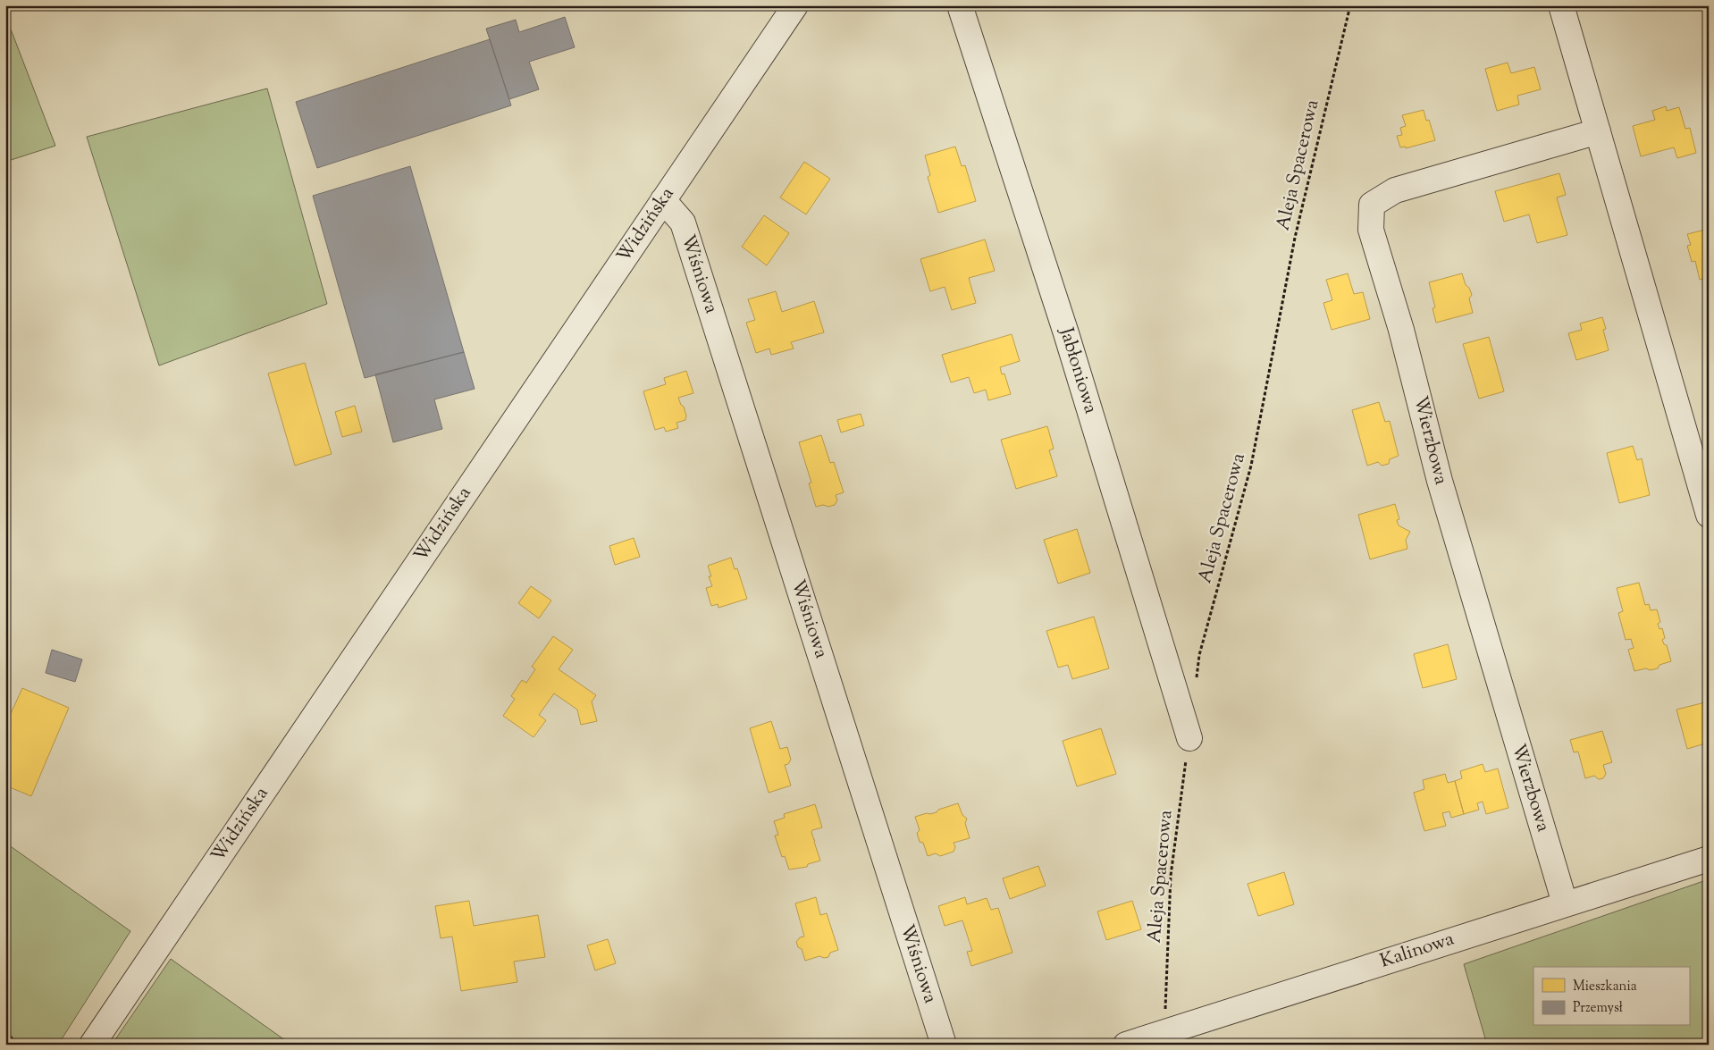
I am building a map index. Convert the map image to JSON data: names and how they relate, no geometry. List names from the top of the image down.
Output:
{
  "streets": {
    "street": [
      "Widzińska",
      "Wiśniowa",
      "Jabłoniowa",
      "Wierzbowa",
      "Kalinowa"
    ],
    "path": ["Aleja Spacerowa"]
  },
  "crossings": [
    ["Aleja Spacerowa", "Jabłoniowa"],
    ["Aleja Spacerowa", "Kalinowa"],
    ["Widzińska", "Wiśniowa"],
    ["Wierzbowa", "Kalinowa"]
  ],
  "legend": ["Mieszkania", "Przemysł"]
}
